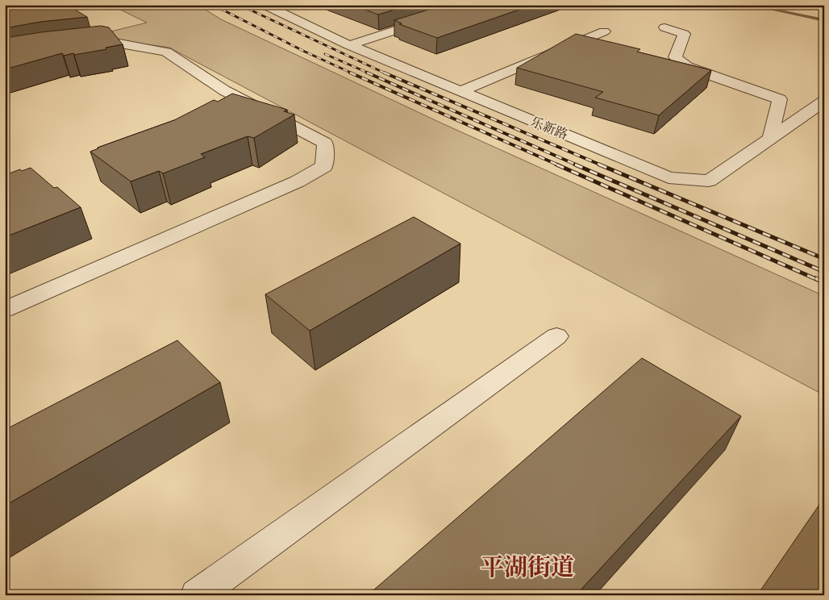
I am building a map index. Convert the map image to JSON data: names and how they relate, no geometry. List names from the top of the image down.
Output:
{
  "streets": {
    "street": ["乐新路"]
  },
  "districts": ["平湖街道"]
}
